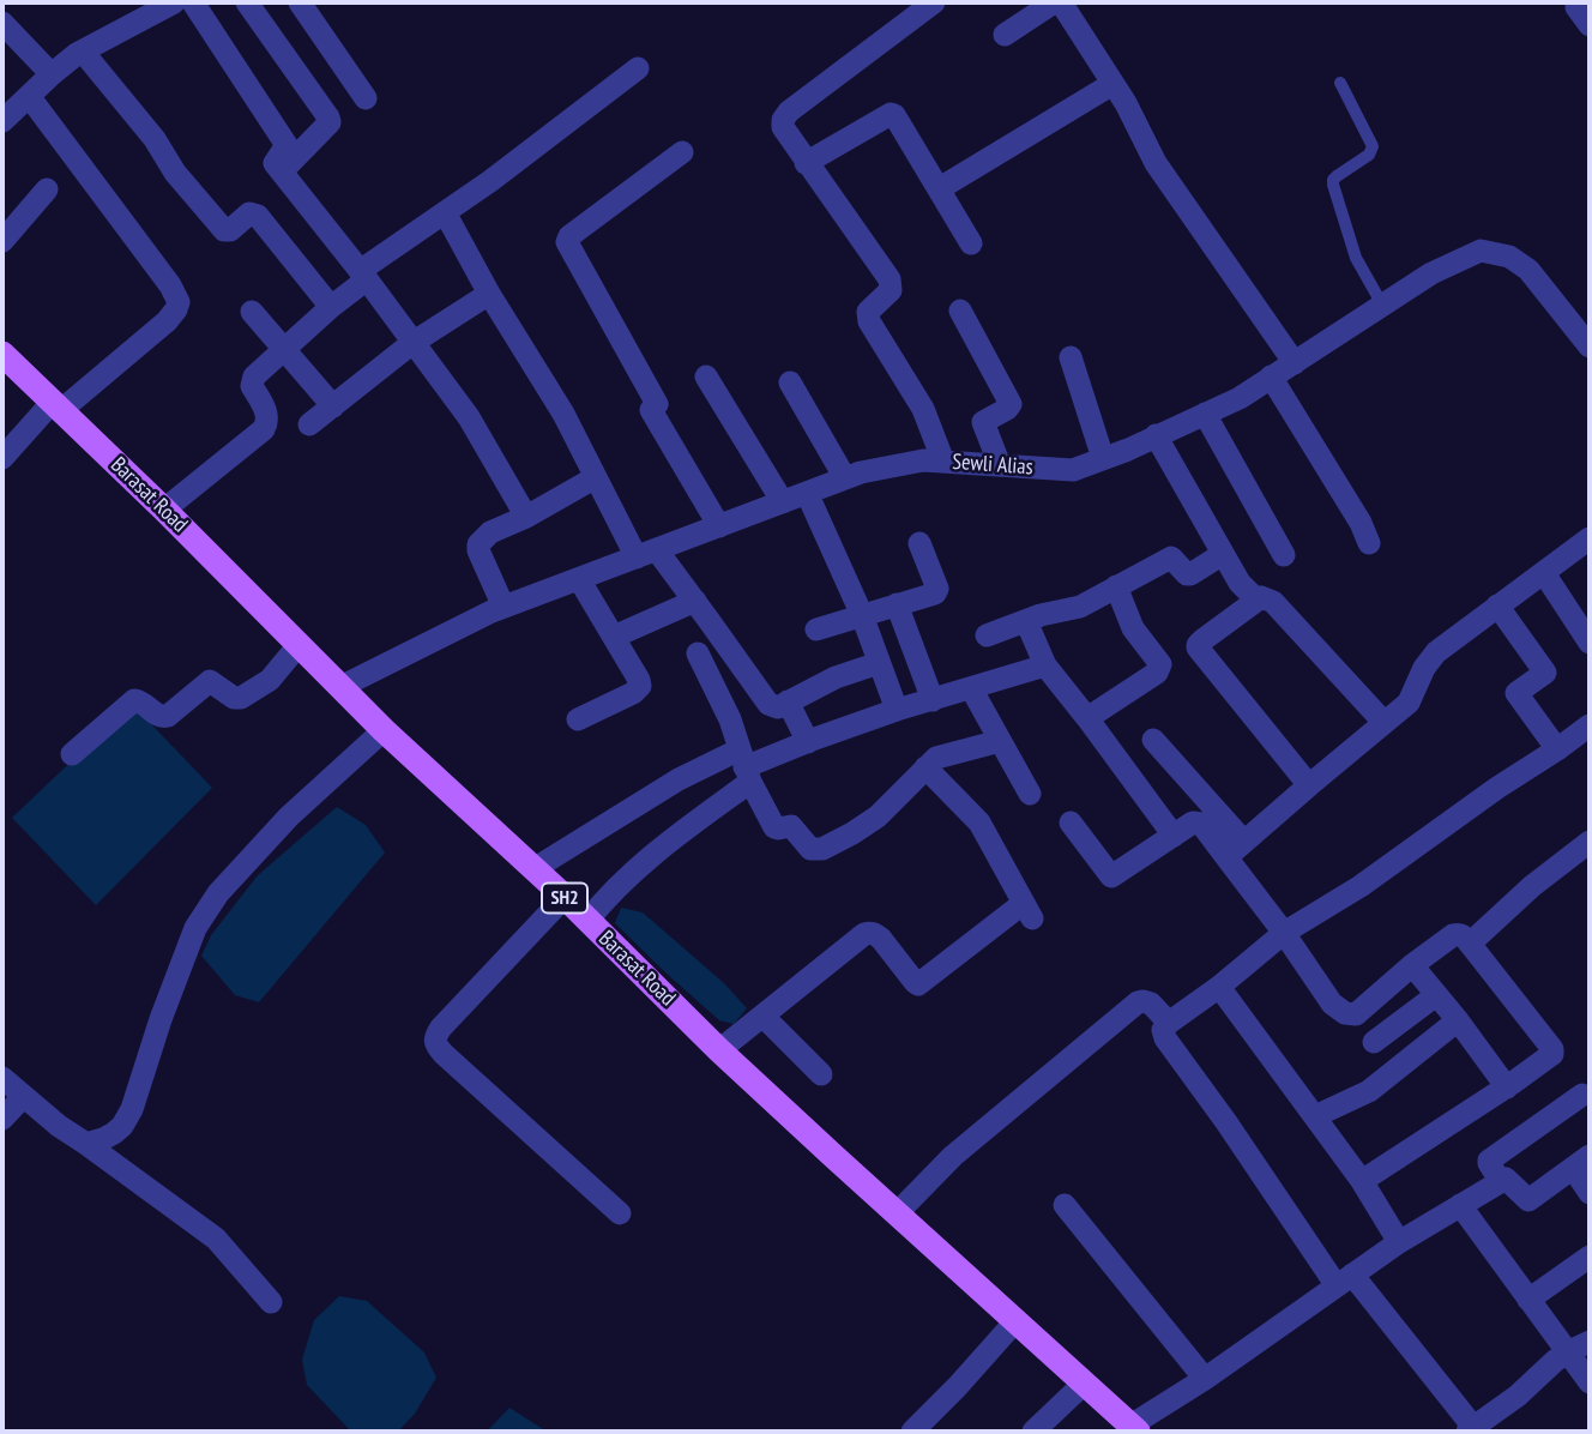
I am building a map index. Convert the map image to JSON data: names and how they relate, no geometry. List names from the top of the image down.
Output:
{
  "streets": {
    "main road": ["Barasat Road", "SH2"],
    "street": ["Sewli Alias"]
  },
  "crossings": [
    ["Sewli Alias", "Barasat Road"]
  ]
}
